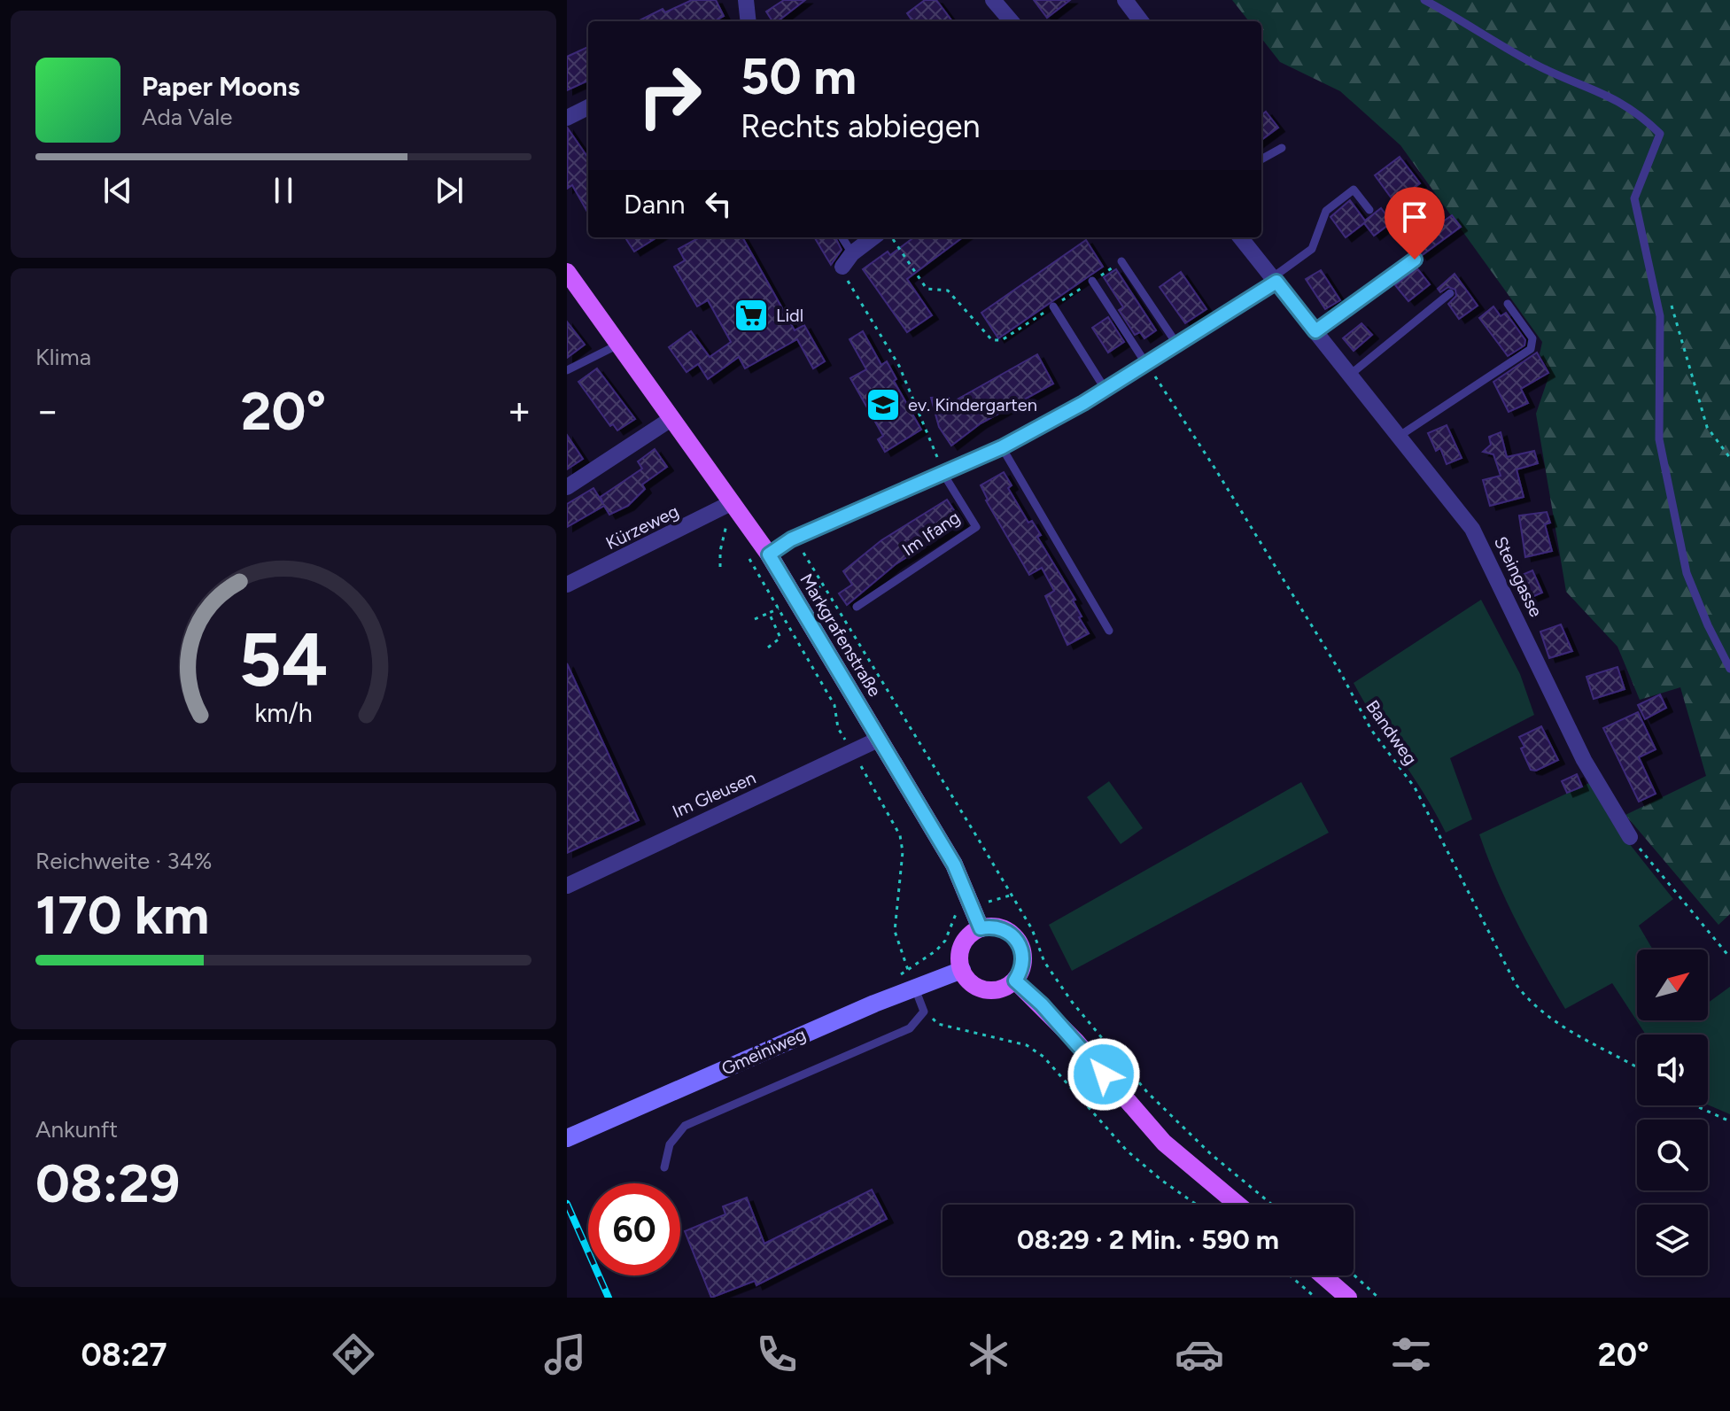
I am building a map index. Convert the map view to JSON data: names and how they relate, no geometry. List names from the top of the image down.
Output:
{
  "streets": {
    "main road": ["Markgrafenstraße"],
    "street": [
      "Kürzeweg",
      "Steingasse",
      "Im Gleusen",
      "Gmeiniweg"
    ],
    "lane": ["Im Ifang"],
    "path": ["Bandweg"]
  },
  "crossings": [
    ["Kürzeweg", "Markgrafenstraße"],
    ["Markgrafenstraße", "Im Gleusen"],
    ["Markgrafenstraße", "Gmeiniweg"]
  ],
  "places": {
    "supermarket": ["Lidl"],
    "school or university": ["ev. Kindergarten"]
  },
  "north": "top right",
  "page": {
    "turn": ["50 m", "Rechts abbiegen"],
    "song": ["Paper Moons", "Ada Vale"],
    "then": "Dann",
    "tile": [
      "Klima",
      ["Reichweite · 34%", "170 km"],
      ["Ankunft", "08:29"]
    ],
    "heat": ["−", "20°", "+"],
    "limit": "60",
    "trip": "08:29 · 2 Min. · 590 m",
    "tabs": ["08:27", "20°"],
    "gauge": ["54", "km/h"]
  }
}
